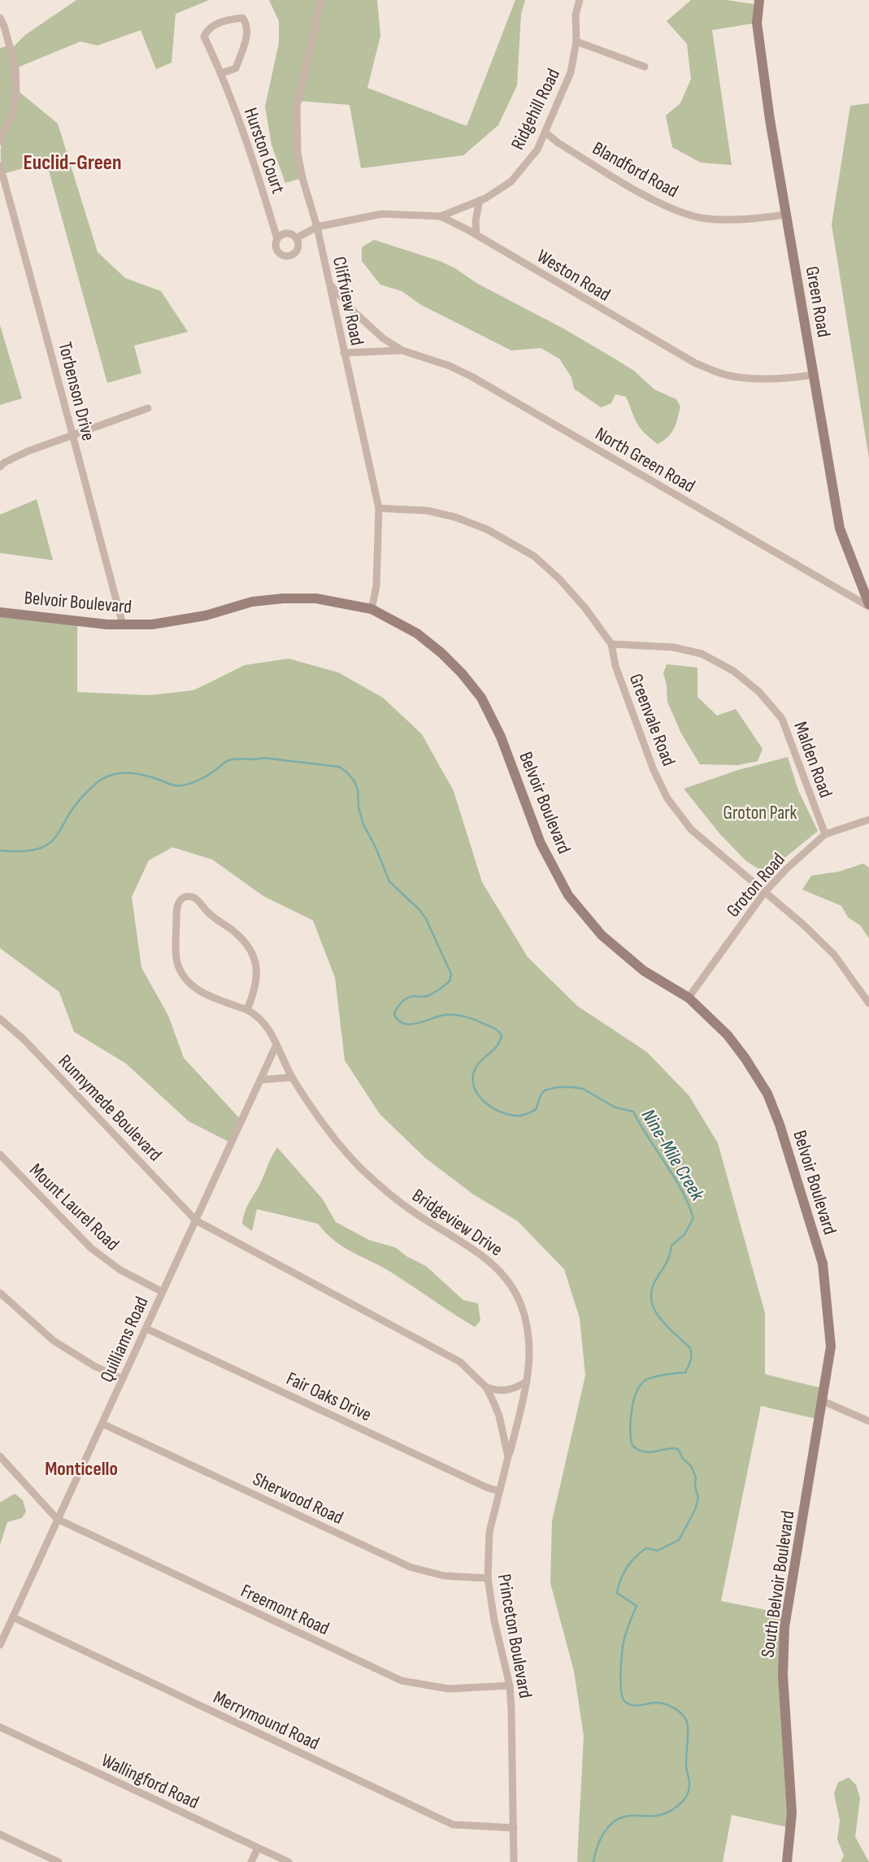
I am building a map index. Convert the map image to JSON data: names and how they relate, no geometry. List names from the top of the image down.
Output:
{
  "streets": {
    "street": [
      "Ridgehill Road",
      "Hurston Court",
      "Blandford Road",
      "Weston Road",
      "Cliffview Road",
      "Green Road",
      "Torbenson Drive",
      "North Green Road",
      "Belvoir Boulevard",
      "Greenvale Road",
      "Malden Road",
      "Groton Road",
      "Runnymede Boulevard",
      "Mount Laurel Road",
      "Bridgeview Drive",
      "Quilliams Road",
      "Fair Oaks Drive",
      "Sherwood Road",
      "South Belvoir Boulevard",
      "Freemont Road",
      "Princeton Boulevard",
      "Merrymound Road",
      "Wallingford Road"
    ]
  },
  "crossings": [
    ["Ridgehill Road", "Blandford Road"],
    ["Ridgehill Road", "Weston Road"],
    ["Hurston Court", "Weston Road"],
    ["Hurston Court", "Cliffview Road"],
    ["Blandford Road", "Green Road"],
    ["Weston Road", "Cliffview Road"],
    ["Weston Road", "Green Road"],
    ["Cliffview Road", "North Green Road"],
    ["Cliffview Road", "Belvoir Boulevard"],
    ["Cliffview Road", "Greenvale Road"],
    ["Green Road", "North Green Road"],
    ["Torbenson Drive", "Belvoir Boulevard"],
    ["Belvoir Boulevard", "Groton Road"],
    ["Belvoir Boulevard", "South Belvoir Boulevard"],
    ["Greenvale Road", "Malden Road"],
    ["Greenvale Road", "Groton Road"],
    ["Malden Road", "Groton Road"],
    ["Runnymede Boulevard", "Quilliams Road"],
    ["Runnymede Boulevard", "Princeton Boulevard"],
    ["Mount Laurel Road", "Quilliams Road"],
    ["Bridgeview Drive", "Quilliams Road"],
    ["Bridgeview Drive", "Princeton Boulevard"],
    ["Quilliams Road", "Fair Oaks Drive"],
    ["Quilliams Road", "Sherwood Road"],
    ["Quilliams Road", "Freemont Road"],
    ["Quilliams Road", "Princeton Boulevard"],
    ["Quilliams Road", "Merrymound Road"],
    ["Fair Oaks Drive", "Princeton Boulevard"],
    ["Sherwood Road", "Princeton Boulevard"],
    ["Freemont Road", "Princeton Boulevard"],
    ["Princeton Boulevard", "Merrymound Road"]
  ],
  "districts": ["Euclid-Green", "Monticello"],
  "water": ["Nine-Mile Creek"],
  "parks": ["Groton Park"]
}
